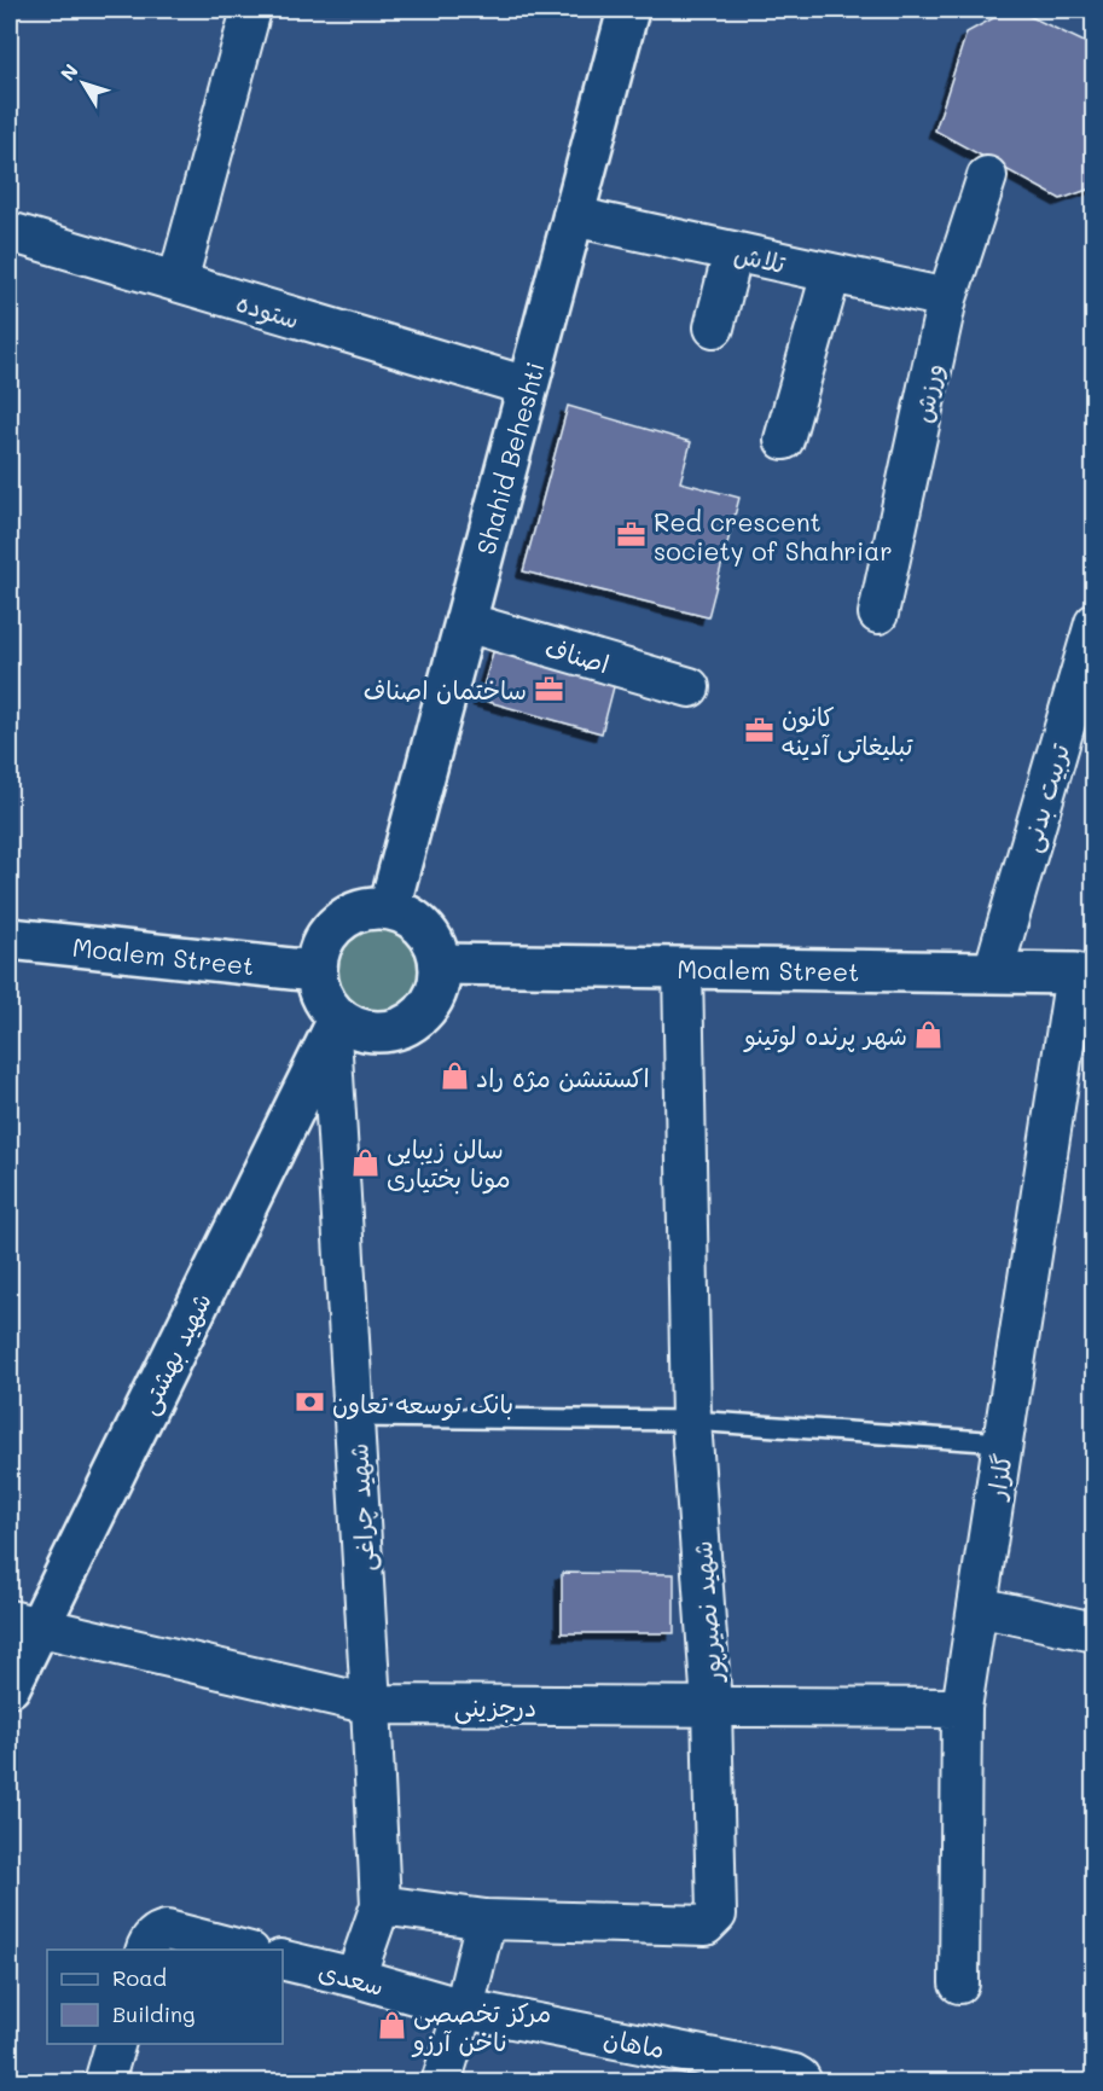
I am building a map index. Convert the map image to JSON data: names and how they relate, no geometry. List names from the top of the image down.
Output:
{
  "streets": {
    "street": [
      "تلاش",
      "ستوده",
      "ورزش",
      "Shahid Beheshti",
      "اصناف",
      "تربیت بدنی",
      "Moalem Street",
      "شهید بهشتی",
      "گلزار",
      "شهید چراغی",
      "شهید نصیرپور",
      "درجزینی",
      "سعدی",
      "ماهان"
    ]
  },
  "crossings": [
    ["تلاش", "ورزش"],
    ["تلاش", "Shahid Beheshti"],
    ["ستوده", "Shahid Beheshti"],
    ["Shahid Beheshti", "اصناف"],
    ["Shahid Beheshti", "Moalem Street"],
    ["Shahid Beheshti", "شهید بهشتی"],
    ["Shahid Beheshti", "شهید چراغی"],
    ["تربیت بدنی", "Moalem Street"],
    ["Moalem Street", "شهید بهشتی"],
    ["Moalem Street", "گلزار"],
    ["Moalem Street", "شهید چراغی"],
    ["Moalem Street", "شهید نصیرپور"],
    ["شهید بهشتی", "شهید چراغی"],
    ["شهید بهشتی", "درجزینی"],
    ["گلزار", "درجزینی"],
    ["شهید چراغی", "شهید نصیرپور"],
    ["شهید چراغی", "درجزینی"],
    ["شهید چراغی", "سعدی"],
    ["شهید نصیرپور", "درجزینی"],
    ["سعدی", "ماهان"]
  ],
  "places": {
    "office": ["Red crescent society of Shahriar", "ساختمان اصناف", "کانون تبلیغاتی آدینه"],
    "shop": [
      "شهر پرنده لوتینو",
      "اکستنشن مژه راد",
      "سالن زیبایی مونا بختیاری",
      "مرکز تخصصی ناخن آرزو"
    ],
    "bank": ["بانک توسعه تعاون"]
  },
  "legend": ["Road", "Building"],
  "north": "top left"
}
